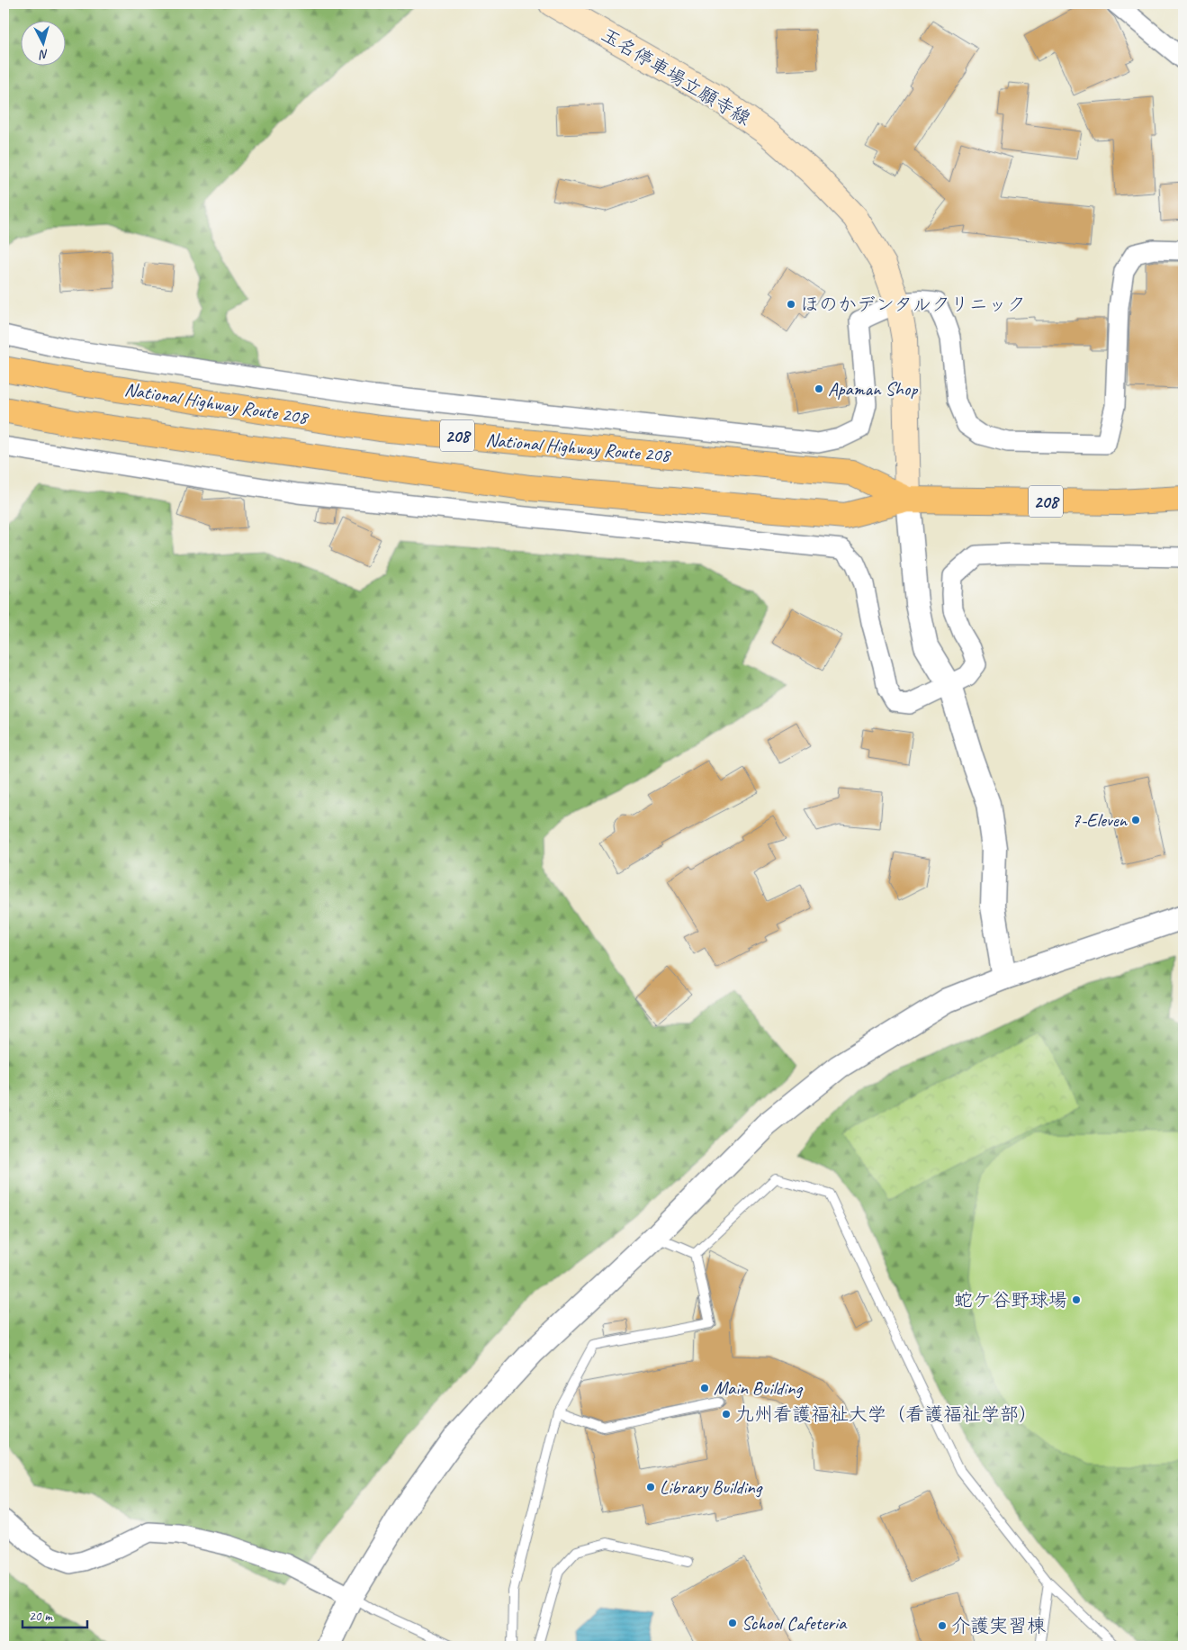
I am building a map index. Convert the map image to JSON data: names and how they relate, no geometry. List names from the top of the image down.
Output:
{
  "streets": {
    "highway": ["National Highway Route 208", "208"],
    "main road": ["玉名停車場立願寺線"]
  },
  "crossings": [
    ["玉名停車場立願寺線", "National Highway Route 208"]
  ],
  "places": [
    "ほのかデンタルクリニック",
    "Apaman Shop",
    "7-Eleven",
    "蛇ケ谷野球場",
    "Main Building",
    "九州看護福祉大学（看護福祉学部）",
    "Library Building",
    "School Cafeteria",
    "介護実習棟"
  ],
  "scale_bar": "20 m",
  "north": "bottom"
}
